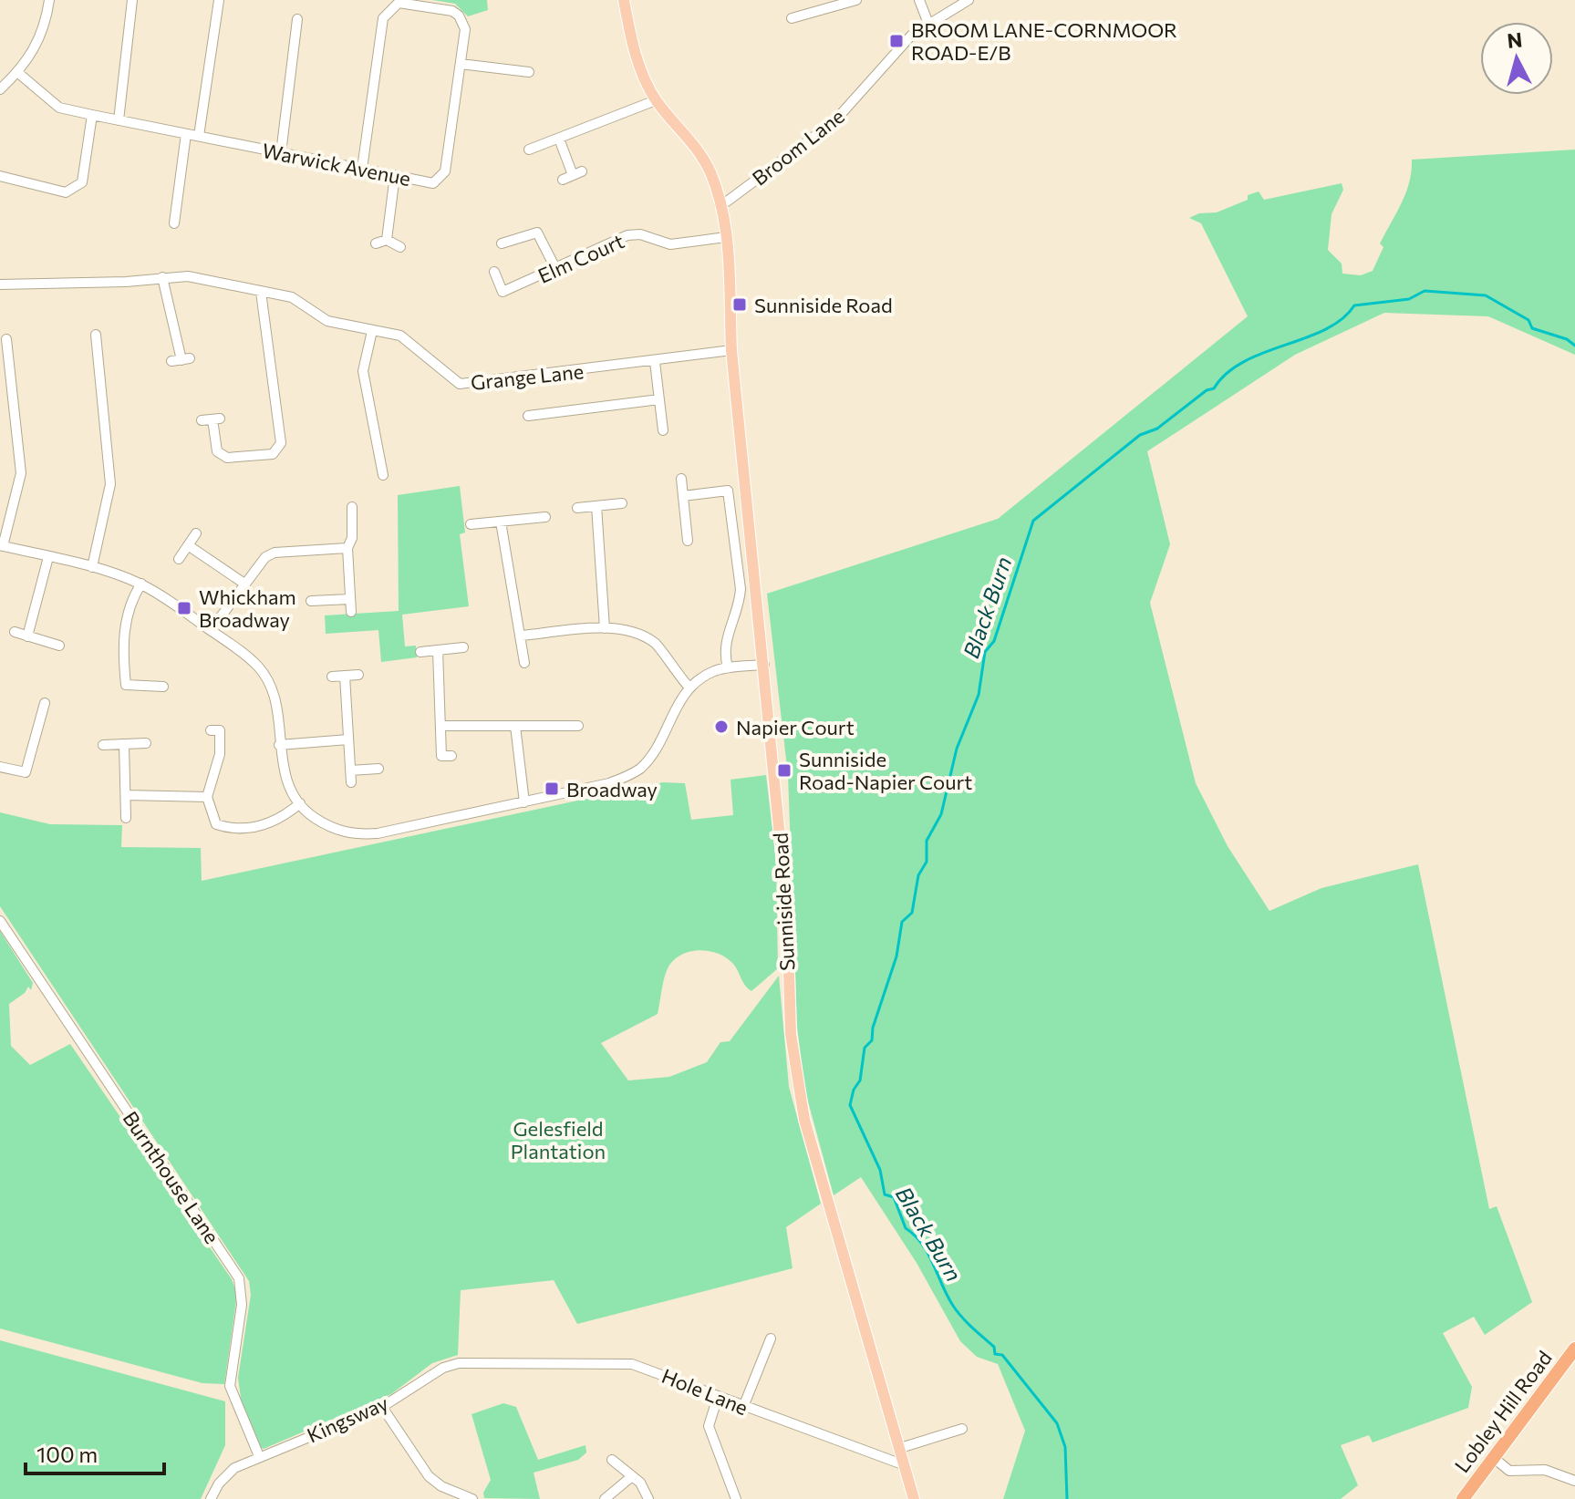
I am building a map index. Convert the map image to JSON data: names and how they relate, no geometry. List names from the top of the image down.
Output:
{
  "streets": {
    "highway": ["Lobley Hill Road"],
    "main road": ["Sunniside Road"],
    "street": [
      "Broom Lane",
      "Warwick Avenue",
      "Elm Court",
      "Grange Lane",
      "Burnthouse Lane",
      "Hole Lane",
      "Kingsway"
    ]
  },
  "crossings": [
    ["Broom Lane", "Sunniside Road"],
    ["Elm Court", "Sunniside Road"],
    ["Grange Lane", "Sunniside Road"],
    ["Sunniside Road", "Hole Lane"],
    ["Burnthouse Lane", "Kingsway"],
    ["Hole Lane", "Kingsway"]
  ],
  "water": ["Black Burn"],
  "parks": ["Gelesfield Plantation"],
  "places": {
    "transit": [
      "BROOM LANE-CORNMOOR ROAD-E/B",
      "Sunniside Road",
      "Whickham Broadway",
      "Sunniside Road-Napier Court",
      "Broadway"
    ],
    "other": ["Napier Court"]
  },
  "scale_bar": "100 m",
  "north": "top"
}
